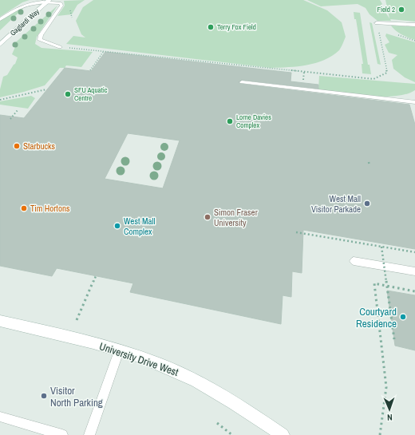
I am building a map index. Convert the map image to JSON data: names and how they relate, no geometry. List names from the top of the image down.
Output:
{
  "streets": {
    "street": ["Gaglardi Way", "University Drive West"]
  },
  "places": [
    "Field 2",
    "Terry Fox Field",
    "SFU Aquatic Centre",
    "Lorne Davies Complex",
    "Starbucks",
    "West Mall Visitor Parkade",
    "Tim Hortons",
    "Simon Fraser University",
    "West Mall Complex",
    "Courtyard Residence",
    "Visitor North Parking"
  ],
  "north": "bottom"
}
